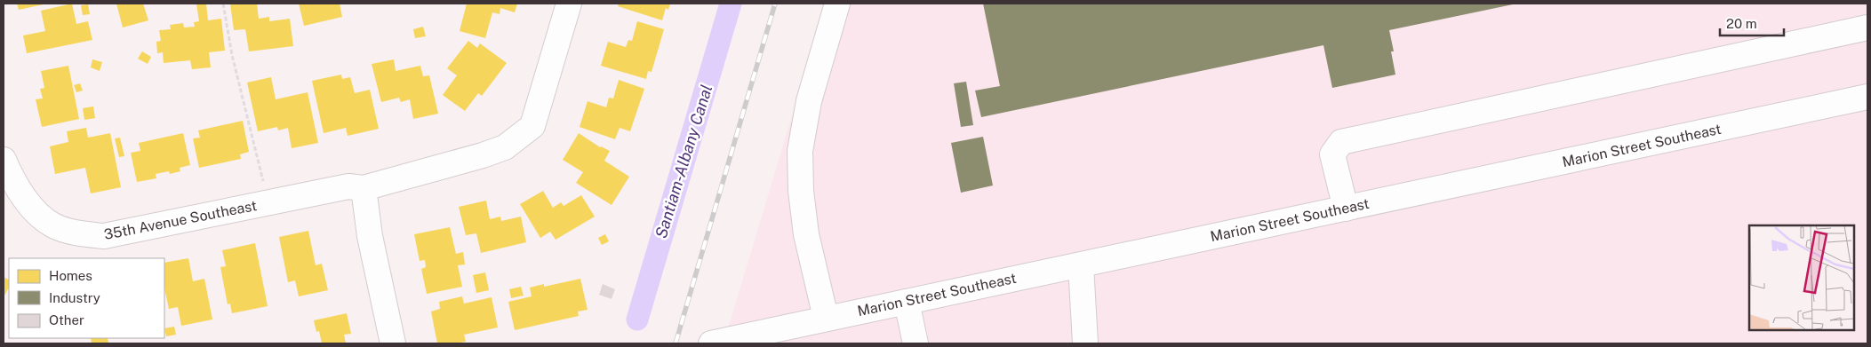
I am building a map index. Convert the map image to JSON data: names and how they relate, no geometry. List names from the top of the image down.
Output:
{
  "streets": {
    "street": ["Marion Street Southeast", "35th Avenue Southeast"]
  },
  "water": ["Santiam-Albany Canal"],
  "legend": ["Homes", "Industry", "Other"],
  "scale_bar": "20 m"
}
